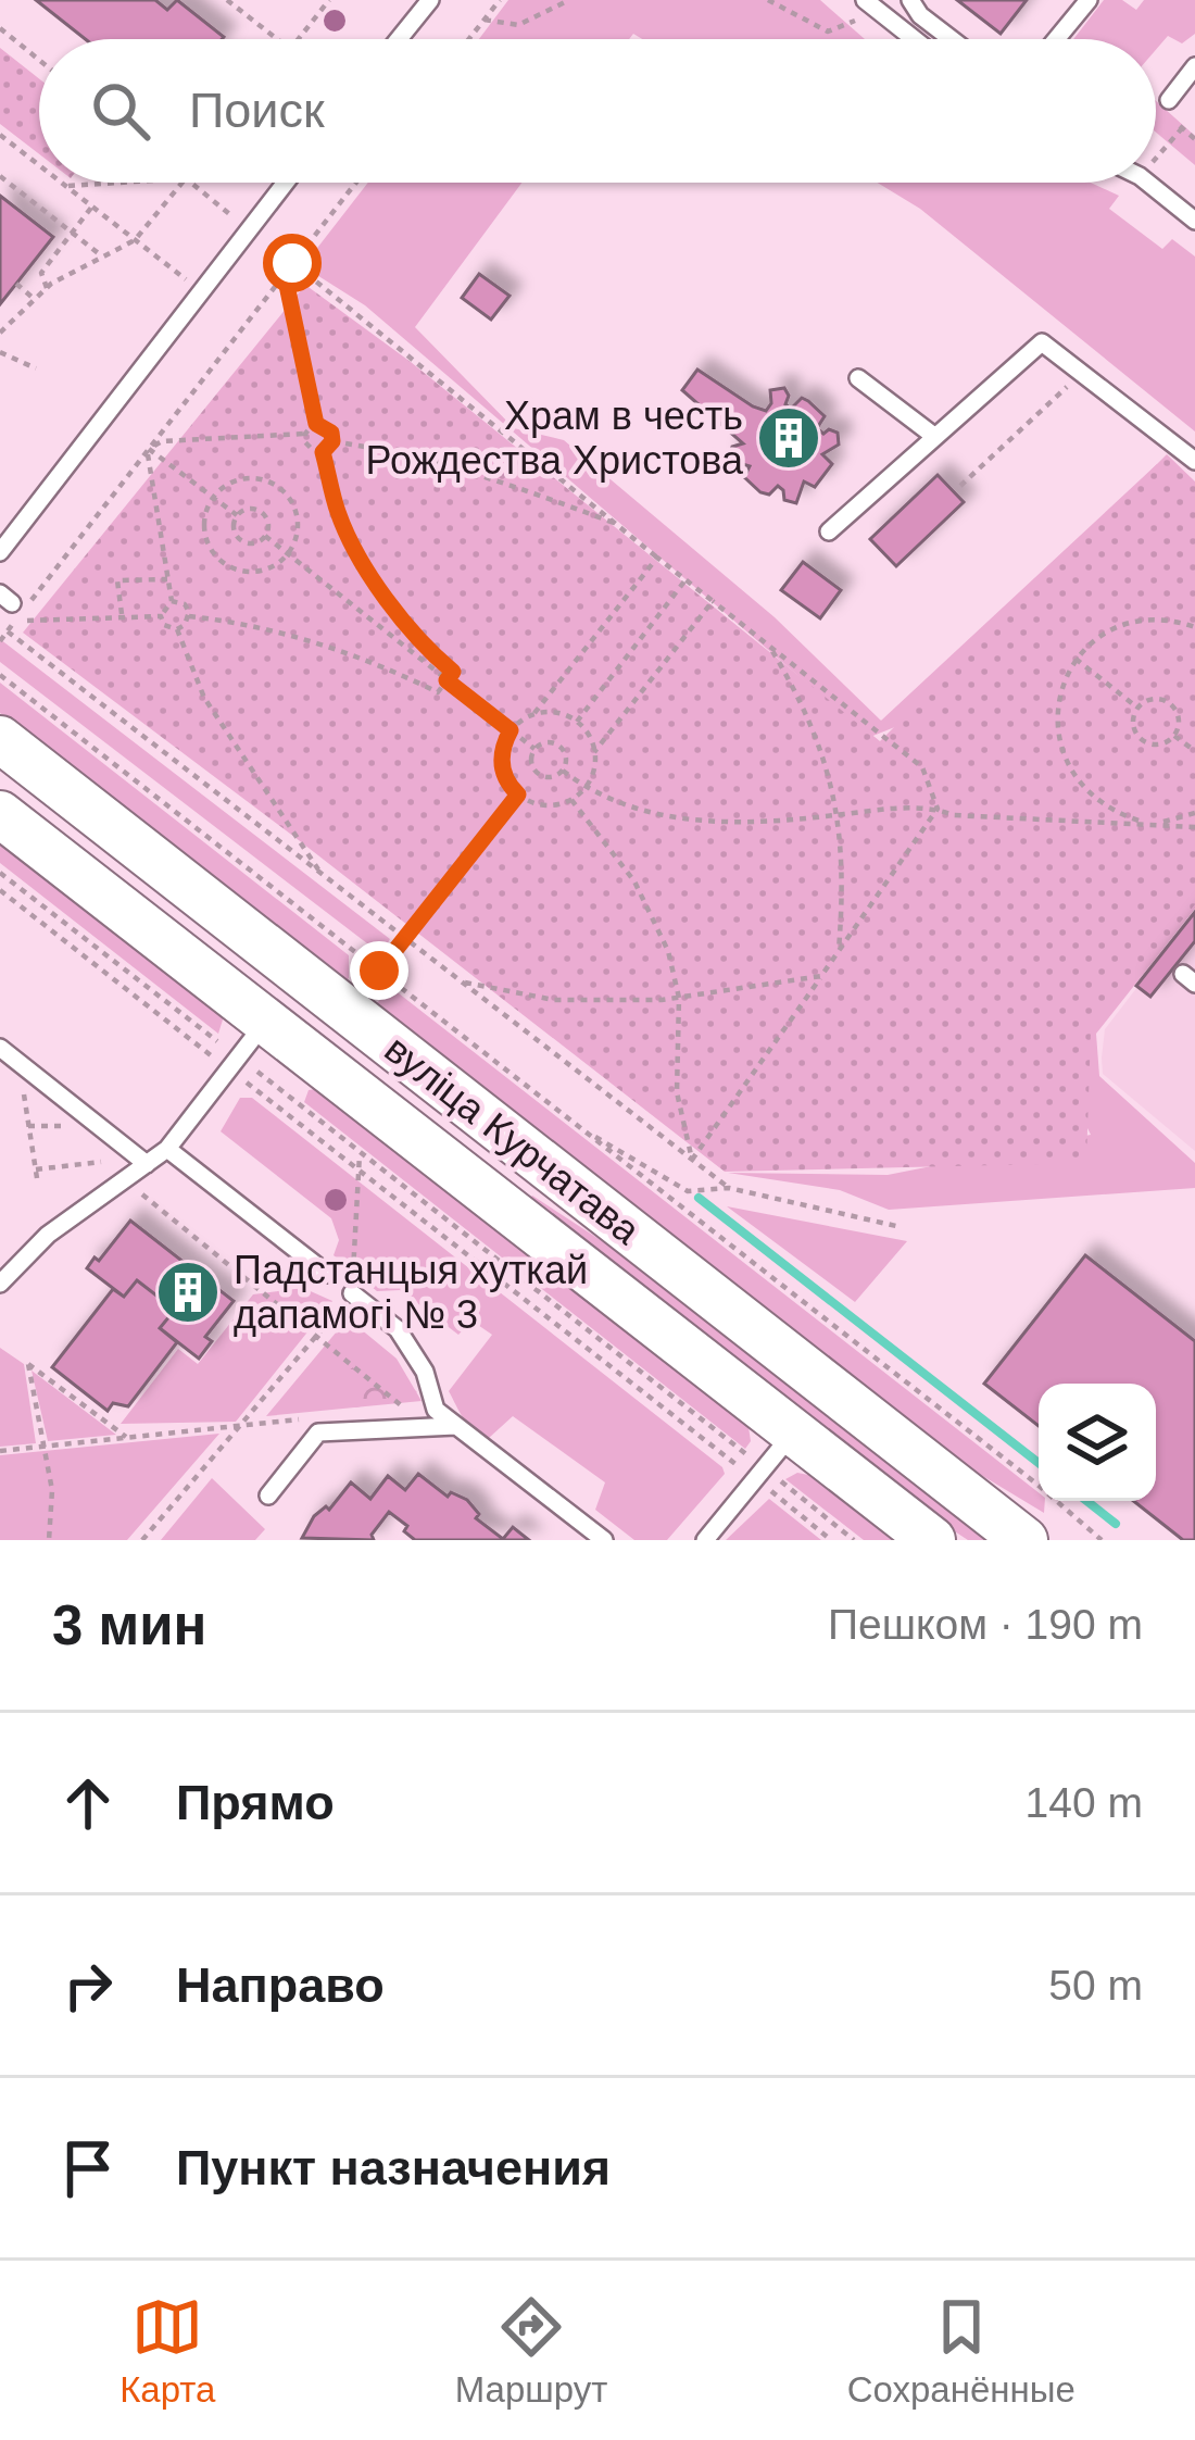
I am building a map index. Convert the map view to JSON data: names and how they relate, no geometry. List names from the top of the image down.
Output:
{
  "streets": {
    "main road": ["вуліца Курчатава"]
  },
  "places": {
    "building": ["Храм в честь Рождества Христова", "Падстанцыя хуткай дапамогі № 3"]
  },
  "page": {
    "search": "Поиск",
    "heading": ["3 мин", "Пешком · 190 m"],
    "list": [
      ["Прямо", "140 m"],
      ["Направо", "50 m"],
      "Пункт назначения"
    ],
    "nav": ["Карта", "Маршрут", "Сохранённые"]
  }
}
